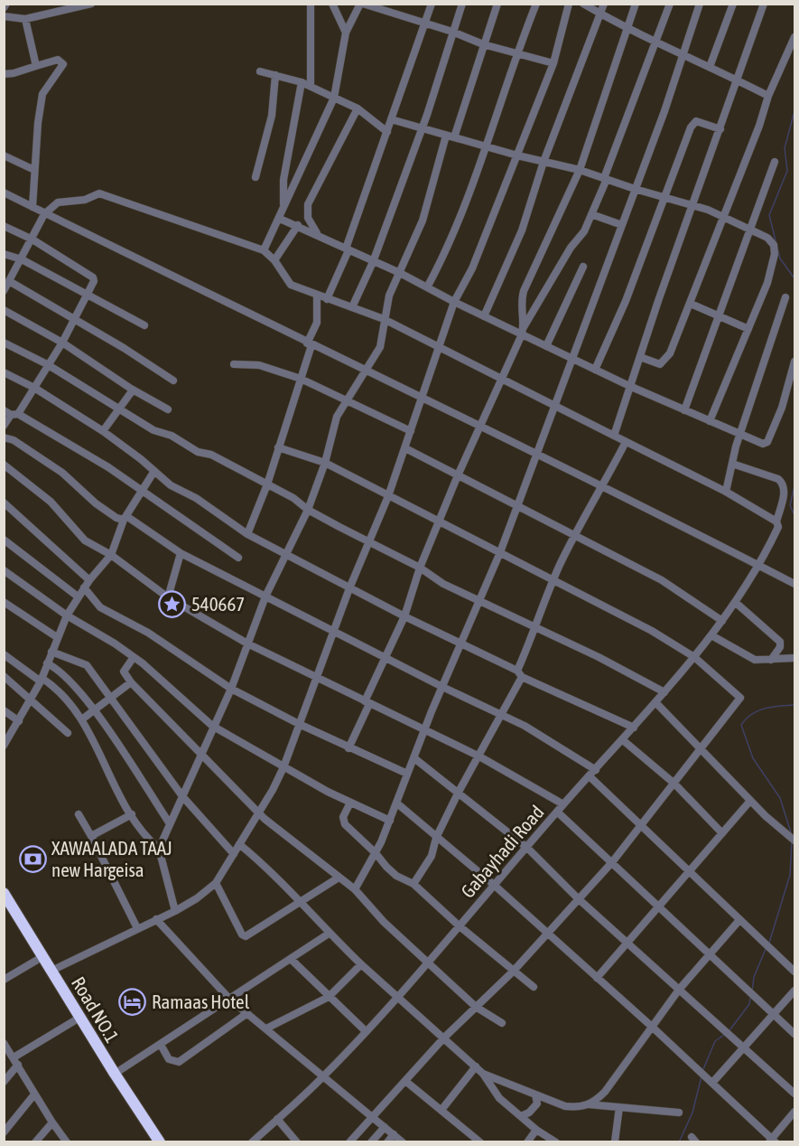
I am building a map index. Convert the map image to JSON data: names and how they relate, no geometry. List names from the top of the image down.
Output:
{
  "streets": {
    "highway": ["Road NO.1"],
    "street": ["Gabayhadi Road"]
  },
  "places": {
    "place": ["540667"],
    "bank": ["XAWAALADA TAAJ new Hargeisa"],
    "hotel": ["Ramaas Hotel"]
  }
}
